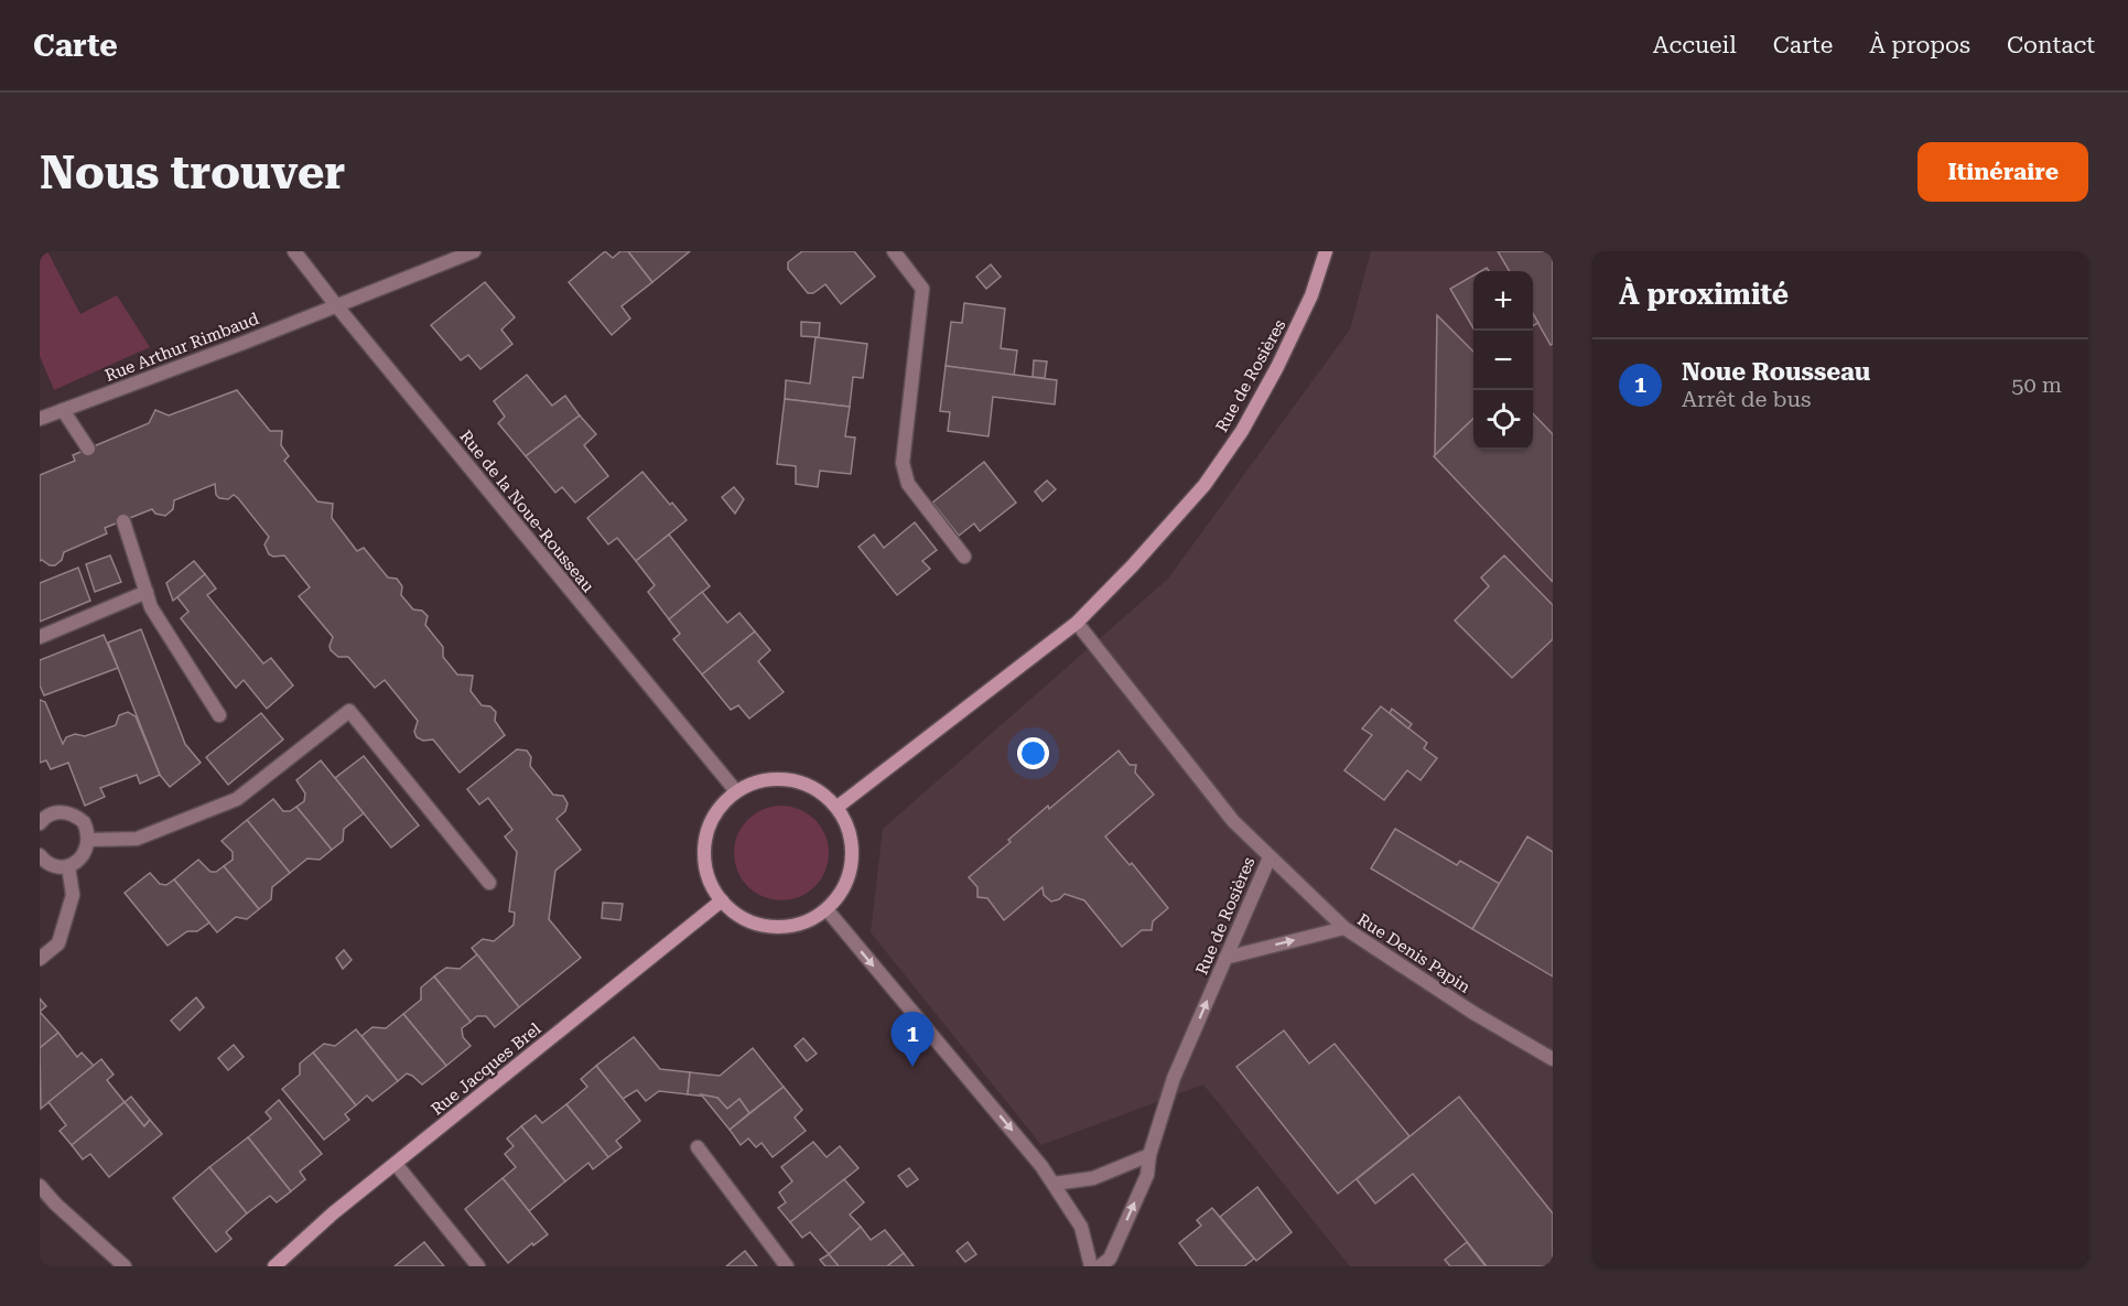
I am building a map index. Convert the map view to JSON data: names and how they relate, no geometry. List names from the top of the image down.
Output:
{
  "streets": {
    "street": [
      "Rue Arthur Rimbaud",
      "Rue de Rosières",
      "Rue de la Noue-Rousseau",
      "Rue Denis Papin",
      "Rue Jacques Brel"
    ]
  },
  "crossings": [
    ["Rue Arthur Rimbaud", "Rue de la Noue-Rousseau"],
    ["Rue de Rosières", "Rue de la Noue-Rousseau"],
    ["Rue de Rosières", "Rue Denis Papin"],
    ["Rue de Rosières", "Rue Jacques Brel"],
    ["Rue de la Noue-Rousseau", "Rue Jacques Brel"]
  ],
  "page": {
    "header": "Carte",
    "nav": [
      "Accueil",
      "Carte",
      "À propos",
      "Contact"
    ],
    "buttons": "Itinéraire",
    "title": "Nous trouver",
    "heading": "À proximité",
    "map_buttons": ["+", "−"],
    "list": [
      {
        "mark": "1",
        "name": "Noue Rousseau",
        "note": "Arrêt de bus",
        "value": "50 m"
      }
    ],
    "pins": "1"
  }
}
